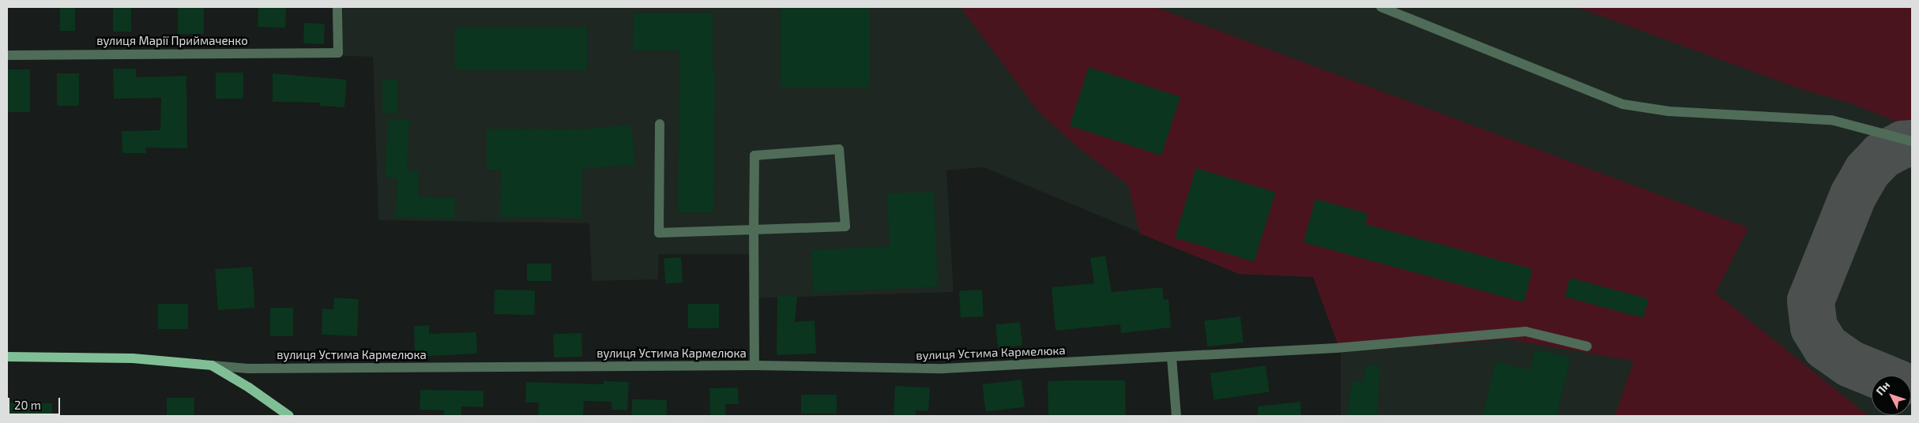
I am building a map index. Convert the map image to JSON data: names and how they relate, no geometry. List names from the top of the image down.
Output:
{
  "streets": {
    "main road": ["вулиця Устима Кармелюка"],
    "street": ["вулиця Марії Приймаченко"]
  },
  "scale_bar": "20 m",
  "north": "top left"
}
